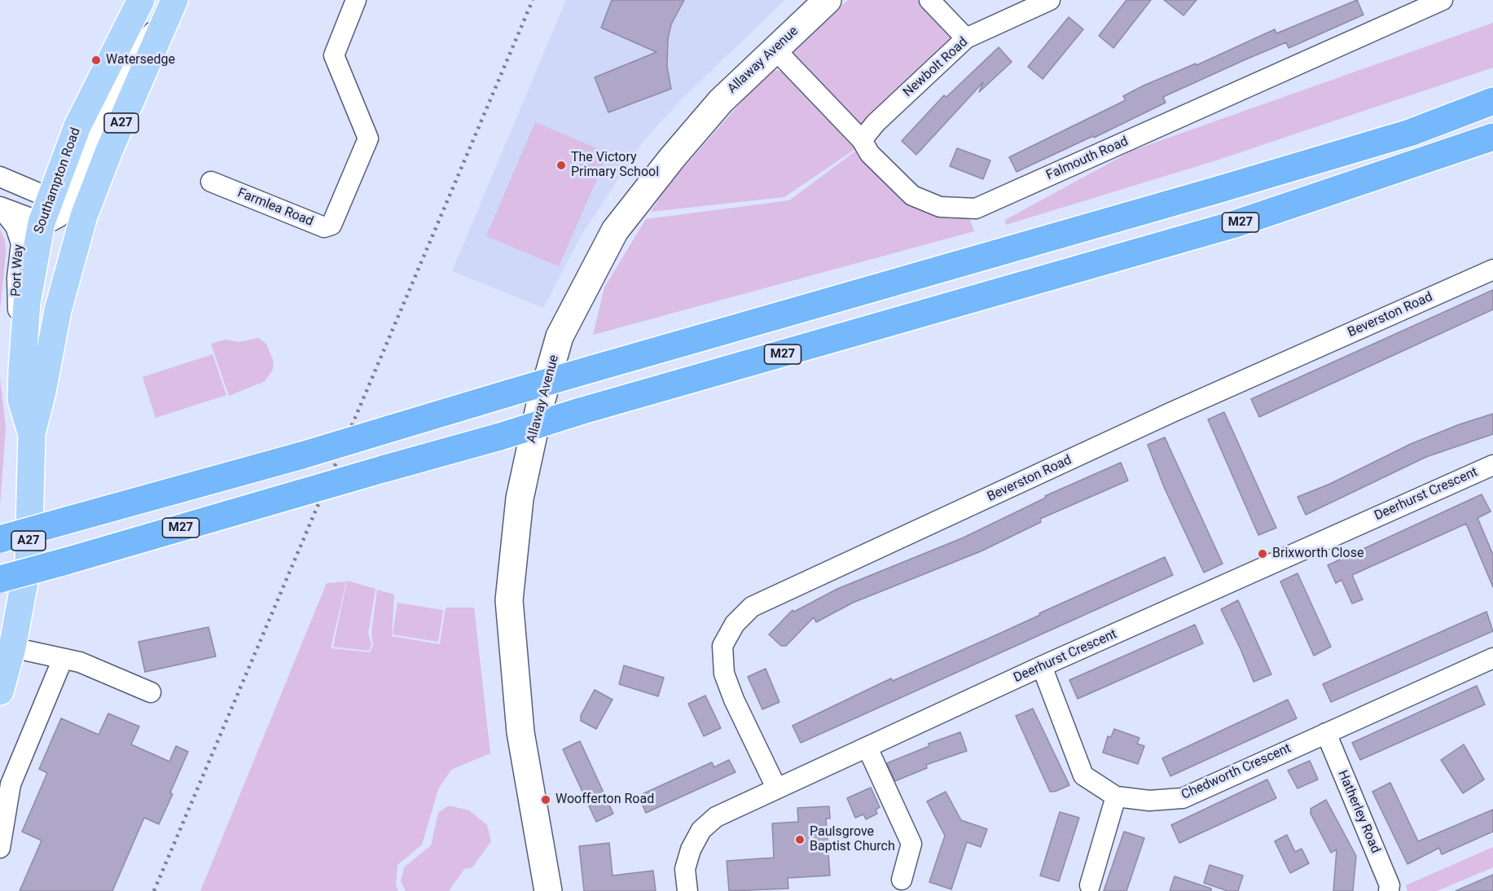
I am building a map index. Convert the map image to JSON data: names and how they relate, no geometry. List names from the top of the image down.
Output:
{
  "streets": {
    "highway": ["M27"],
    "main road": ["A27", "Southampton Road"],
    "street": [
      "Allaway Avenue",
      "Newbolt Road",
      "Falmouth Road",
      "Farmlea Road",
      "Port Way",
      "Beverston Road",
      "Deerhurst Crescent",
      "Chedworth Crescent",
      "Hatherley Road"
    ]
  },
  "crossings": [
    ["Allaway Avenue", "Falmouth Road"],
    ["Newbolt Road", "Falmouth Road"],
    ["Southampton Road", "Port Way"],
    ["Beverston Road", "Deerhurst Crescent"],
    ["Deerhurst Crescent", "Chedworth Crescent"],
    ["Chedworth Crescent", "Hatherley Road"]
  ],
  "places": [
    "Watersedge",
    "The Victory Primary School",
    "Brixworth Close",
    "Woofferton Road",
    "Paulsgrove Baptist Church"
  ]
}
